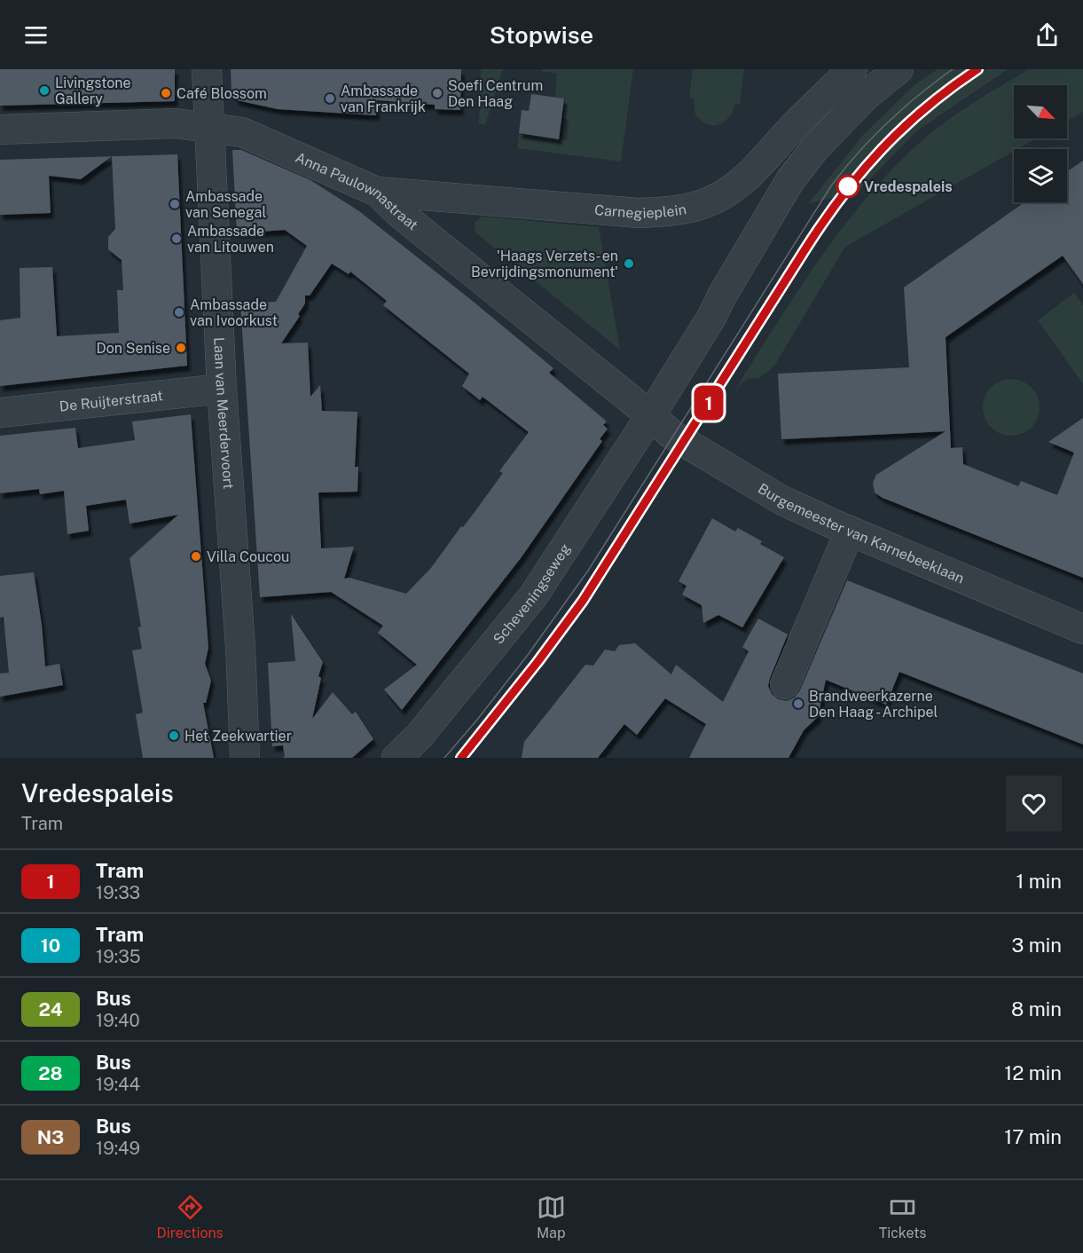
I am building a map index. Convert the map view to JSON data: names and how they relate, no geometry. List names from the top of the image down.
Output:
{
  "streets": {
    "street": [
      "Anna Paulownastraat",
      "Carnegieplein",
      "De Ruijterstraat",
      "Laan van Meerdervoort",
      "Burgemeester van Karnebeeklaan",
      "Scheveningseweg"
    ]
  },
  "crossings": [
    ["Anna Paulownastraat", "Carnegieplein"],
    ["Anna Paulownastraat", "Laan van Meerdervoort"],
    ["Anna Paulownastraat", "Burgemeester van Karnebeeklaan"],
    ["Anna Paulownastraat", "Scheveningseweg"],
    ["De Ruijterstraat", "Laan van Meerdervoort"],
    ["Burgemeester van Karnebeeklaan", "Scheveningseweg"]
  ],
  "places": [
    "Livingstone Gallery",
    "Café Blossom",
    "Soefi Centrum Den Haag",
    "Ambassade van Frankrijk",
    "Vredespaleis",
    "Ambassade van Senegal",
    "Ambassade van Litouwen",
    "'Haags Verzets- en Bevrijdingsmonument'",
    "Ambassade van Ivoorkust",
    "Don Senise",
    "Villa Coucou",
    "Brandweerkazerne Den Haag - Archipel",
    "Het Zeekwartier"
  ],
  "lines": ["tram line 1"],
  "north": "bottom right",
  "page": {
    "header": "Stopwise",
    "on_map": "1",
    "heading": ["Vredespaleis", "Tram"],
    "list": [
      {
        "mark": "1",
        "name": "Tram",
        "note": "19:33",
        "value": "1 min"
      },
      {
        "mark": "10",
        "name": "Tram",
        "note": "19:35",
        "value": "3 min"
      },
      {
        "mark": "24",
        "name": "Bus",
        "note": "19:40",
        "value": "8 min"
      },
      {
        "mark": "28",
        "name": "Bus",
        "note": "19:44",
        "value": "12 min"
      },
      {
        "mark": "N3",
        "name": "Bus",
        "note": "19:49",
        "value": "17 min"
      }
    ],
    "tabs": ["Directions", "Map", "Tickets"]
  }
}
